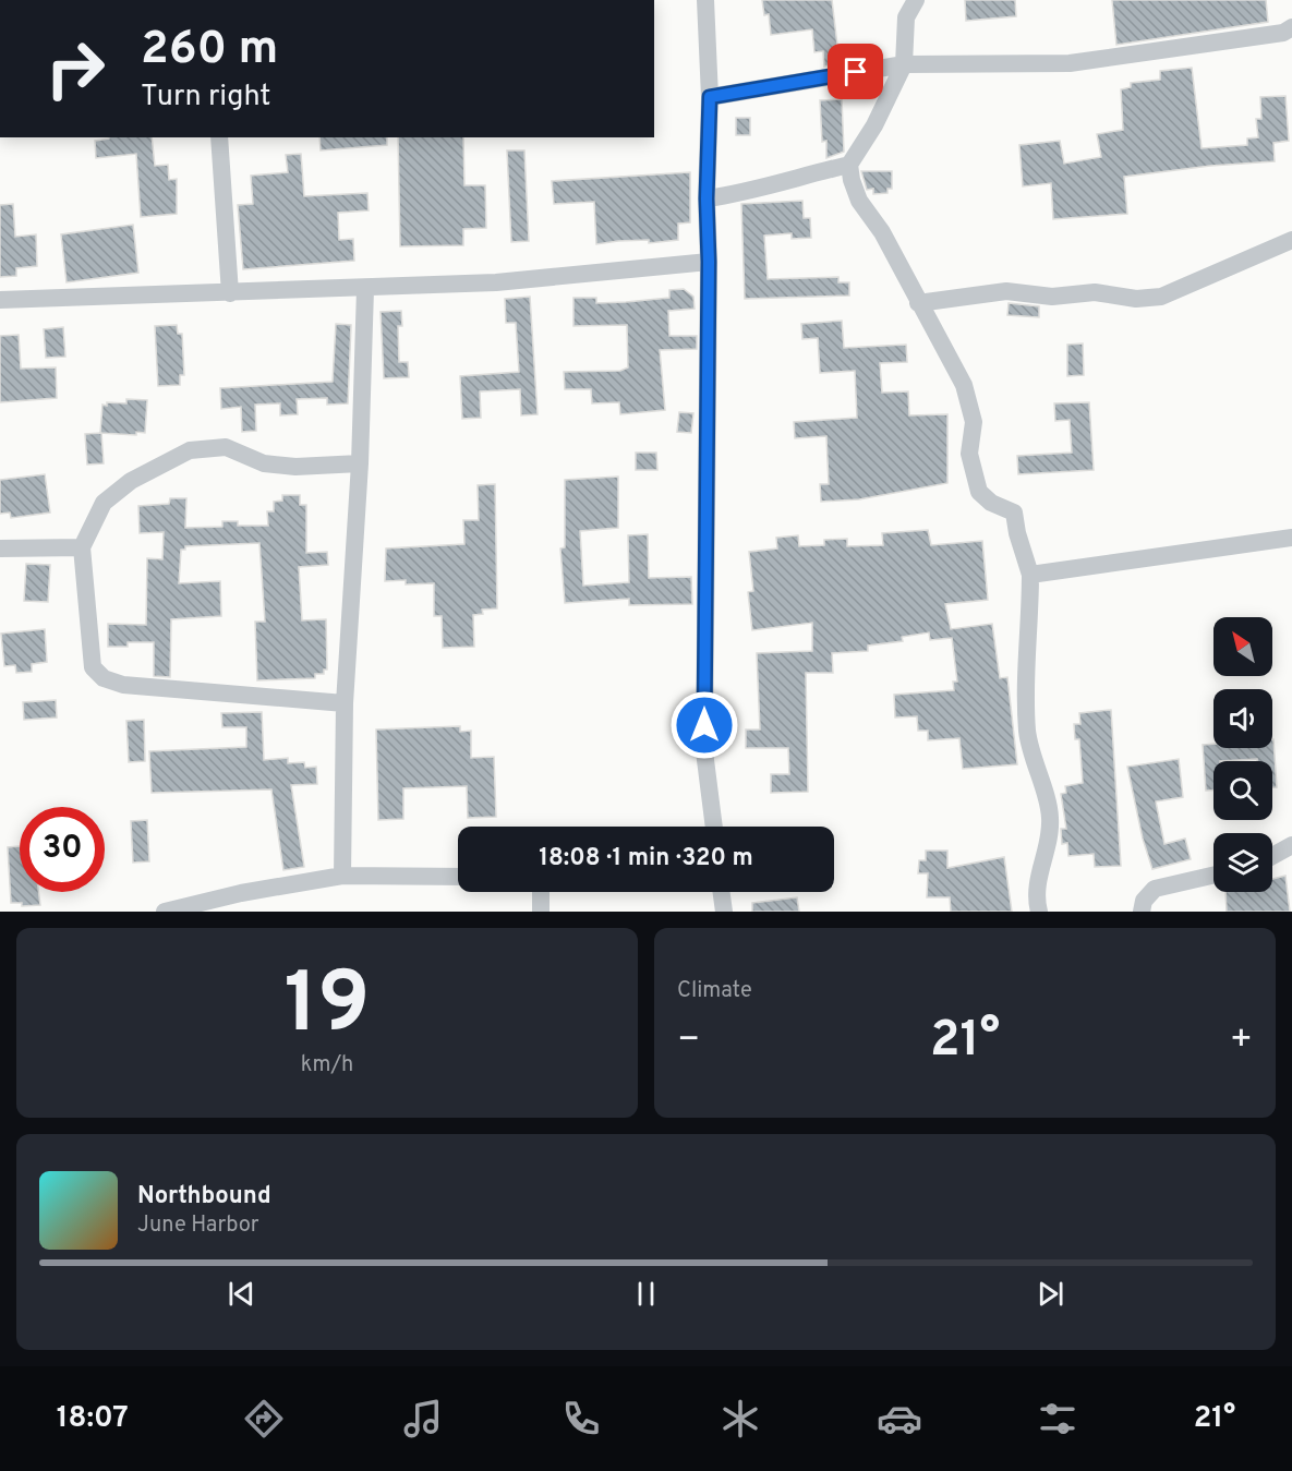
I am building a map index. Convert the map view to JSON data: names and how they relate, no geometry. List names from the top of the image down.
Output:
{
  "north": "top left",
  "page": {
    "turn": ["260 m", "Turn right"],
    "limit": "30",
    "trip": "18:08 · 1 min · 320 m",
    "tile": [
      ["19", "km/h"],
      "Climate"
    ],
    "heat": ["−", "21°", "+"],
    "song": ["Northbound", "June Harbor"],
    "tabs": ["18:07", "21°"]
  }
}
